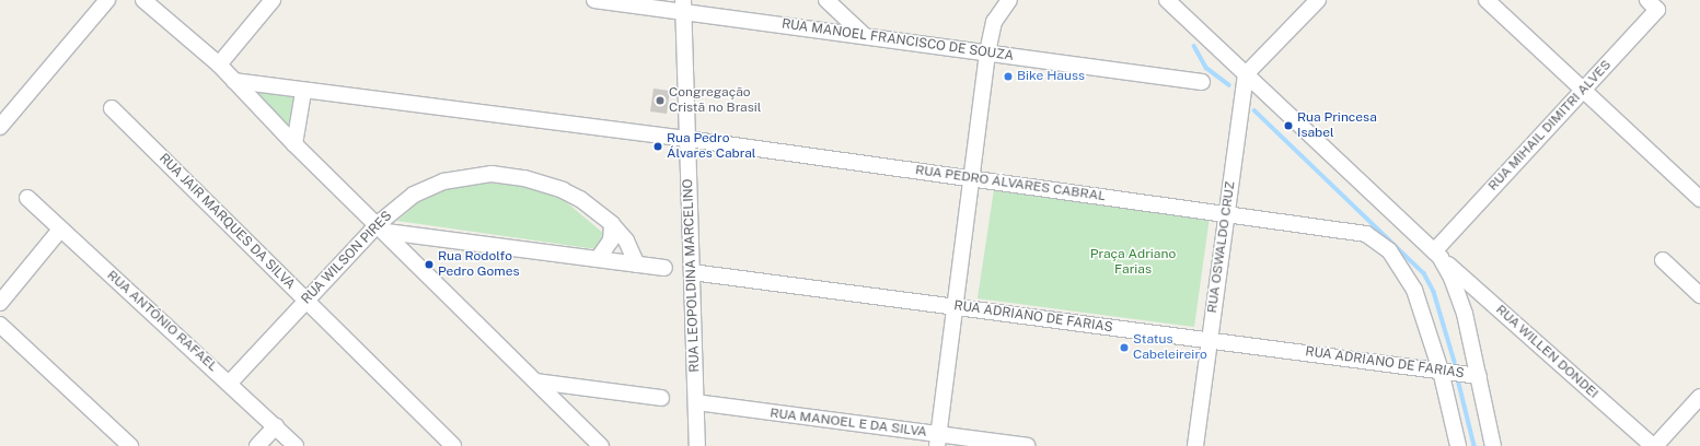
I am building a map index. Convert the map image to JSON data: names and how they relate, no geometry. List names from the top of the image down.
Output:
{
  "streets": {
    "street": [
      "RUA MANOEL FRANCISCO DE SOUZA",
      "RUA MIHAIL DIMITRI ALVES",
      "RUA PEDRO ÁLVARES CABRAL",
      "RUA JAIR MARQUES DA SILVA",
      "RUA OSWALDO CRUZ",
      "RUA WILSON PIRES",
      "RUA LEOPOLDINA MARCELINO",
      "RUA ADRIANO DE FARIAS",
      "RUA ANTÔNIO RAFAEL",
      "RUA WILLEN DONDEI",
      "RUA MANOEL E DA SILVA"
    ]
  },
  "crossings": [
    ["RUA MANOEL FRANCISCO DE SOUZA", "RUA LEOPOLDINA MARCELINO"],
    ["RUA MIHAIL DIMITRI ALVES", "RUA WILLEN DONDEI"],
    ["RUA PEDRO ÁLVARES CABRAL", "RUA OSWALDO CRUZ"],
    ["RUA PEDRO ÁLVARES CABRAL", "RUA LEOPOLDINA MARCELINO"],
    ["RUA PEDRO ÁLVARES CABRAL", "RUA ADRIANO DE FARIAS"],
    ["RUA JAIR MARQUES DA SILVA", "RUA WILSON PIRES"],
    ["RUA OSWALDO CRUZ", "RUA ADRIANO DE FARIAS"],
    ["RUA WILSON PIRES", "RUA ANTÔNIO RAFAEL"],
    ["RUA LEOPOLDINA MARCELINO", "RUA ADRIANO DE FARIAS"],
    ["RUA LEOPOLDINA MARCELINO", "RUA MANOEL E DA SILVA"]
  ],
  "parks": ["Praça Adriano Farias"],
  "places": [
    "Bike Hauss",
    "Congregação Cristã no Brasil",
    "Rua Princesa Isabel",
    "Rua Pedro Álvares Cabral",
    "Rua Rodolfo Pedro Gomes",
    "Status Cabeleireiro"
  ]
}
